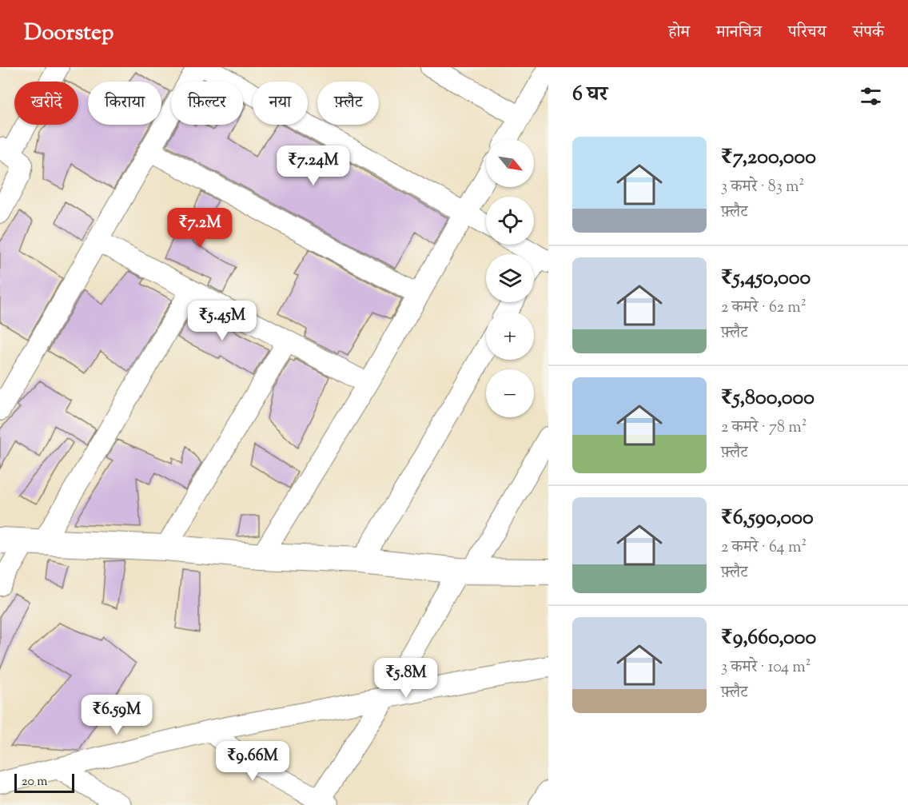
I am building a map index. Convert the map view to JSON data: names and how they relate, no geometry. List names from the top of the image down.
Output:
{
  "scale_bar": "20 m",
  "north": "bottom right",
  "page": {
    "header": "Doorstep",
    "nav": [
      "होम",
      "मानचित्र",
      "परिचय",
      "संपर्क"
    ],
    "heading": "6 घर",
    "chip": [
      "खरीदें",
      "किराया",
      "फ़िल्टर",
      "नया",
      "फ़्लैट"
    ],
    "list": [
      {
        "name": "₹7,200,000",
        "note": "3 कमरे · 83 m² · फ़्लैट"
      },
      {
        "name": "₹5,450,000",
        "note": "2 कमरे · 62 m² · फ़्लैट"
      },
      {
        "name": "₹5,800,000",
        "note": "2 कमरे · 78 m² · फ़्लैट"
      },
      {
        "name": "₹6,590,000",
        "note": "2 कमरे · 64 m² · फ़्लैट"
      },
      {
        "name": "₹9,660,000",
        "note": "3 कमरे · 104 m² · फ़्लैट"
      }
    ],
    "map_buttons": ["+", "−"],
    "price": [
      "₹7.24M",
      "₹7.2M",
      "₹5.45M",
      "₹5.8M",
      "₹6.59M",
      "₹9.66M"
    ],
    "scale": "20 m"
  }
}
